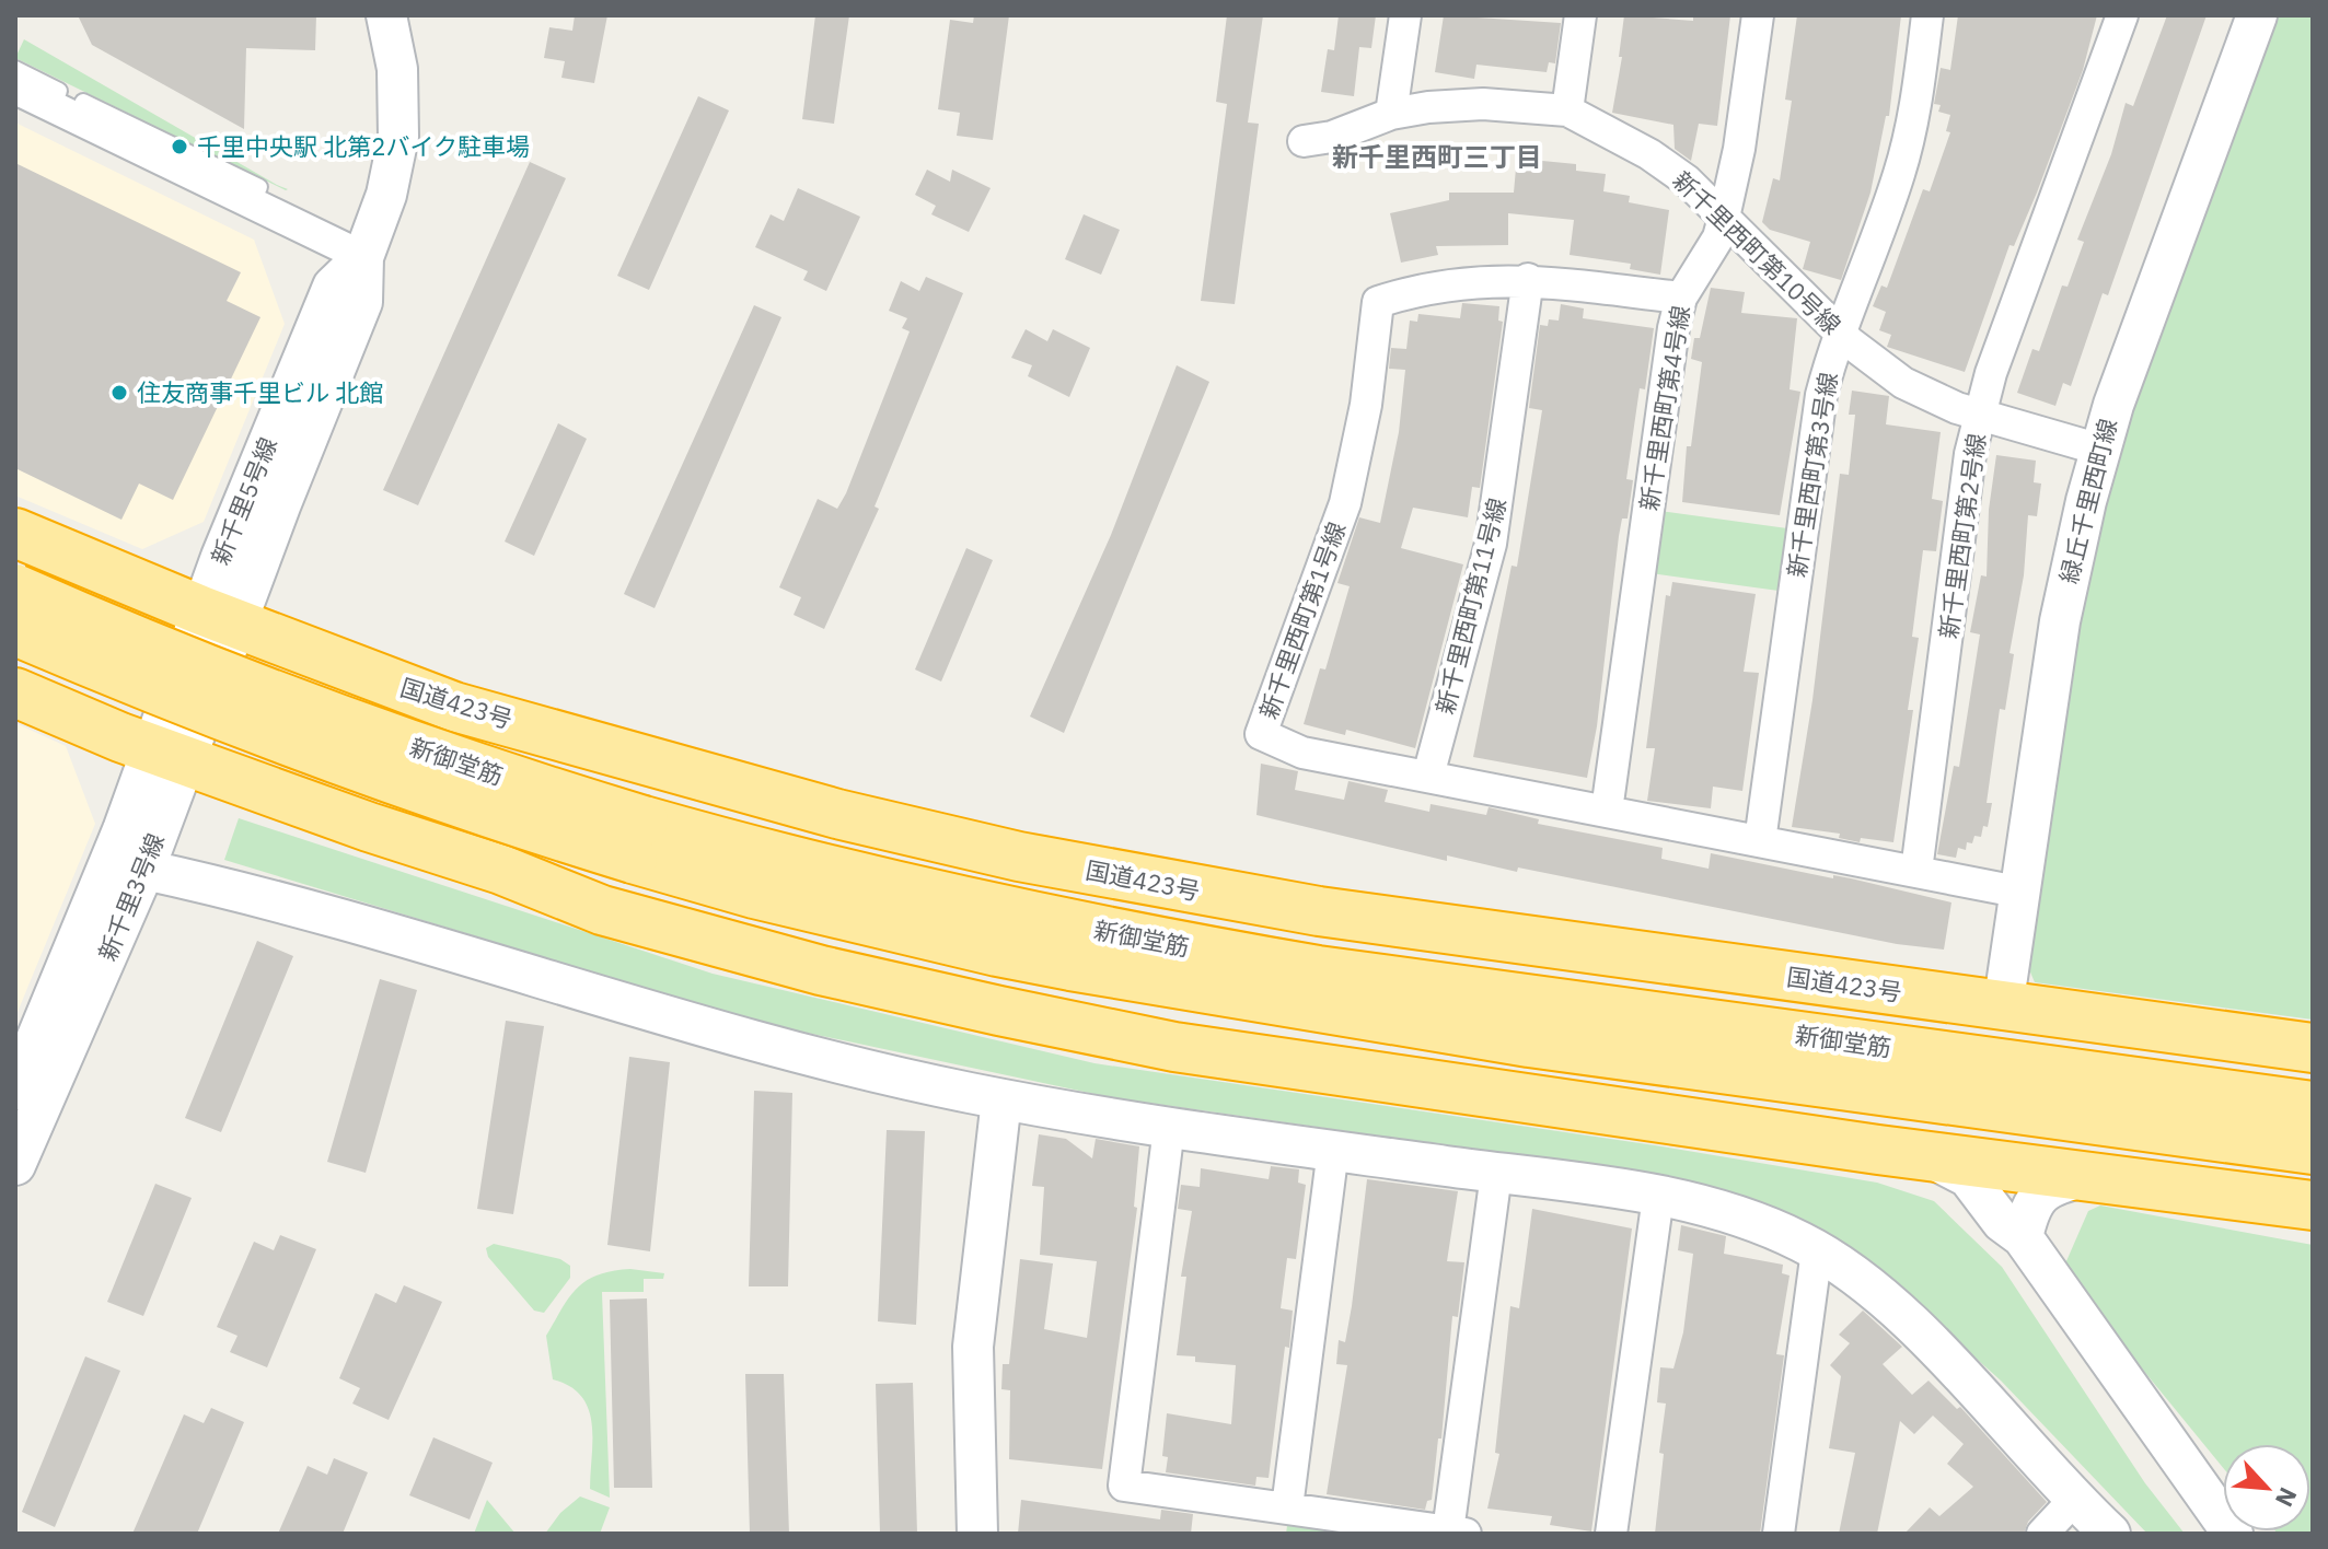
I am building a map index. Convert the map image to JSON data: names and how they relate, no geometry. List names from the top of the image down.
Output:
{
  "streets": {
    "highway": ["国道423号", "新御堂筋"],
    "street": [
      "新千里西町第10号線",
      "新千里西町第4号線",
      "新千里西町第3号線",
      "新千里5号線",
      "緑丘千里西町線",
      "新千里西町第2号線",
      "新千里西町第11号線",
      "新千里西町第1号線",
      "新千里3号線"
    ]
  },
  "crossings": [
    ["新千里西町第10号線", "新千里西町第4号線"],
    ["新千里西町第10号線", "新千里西町第3号線"],
    ["新千里西町第10号線", "緑丘千里西町線"],
    ["新千里西町第10号線", "新千里西町第2号線"],
    ["新千里西町第4号線", "新千里西町第1号線"],
    ["新千里西町第3号線", "新千里西町第1号線"],
    ["新千里5号線", "国道423号"],
    ["新千里5号線", "新千里3号線"],
    ["緑丘千里西町線", "新千里西町第1号線"],
    ["緑丘千里西町線", "国道423号"],
    ["新千里西町第2号線", "新千里西町第1号線"],
    ["新千里西町第11号線", "新千里西町第1号線"],
    ["国道423号", "新千里3号線"]
  ],
  "districts": ["新千里西町三丁目"],
  "places": ["千里中央駅 北第2バイク駐車場", "住友商事千里ビル 北館"],
  "north": "bottom right"
}
